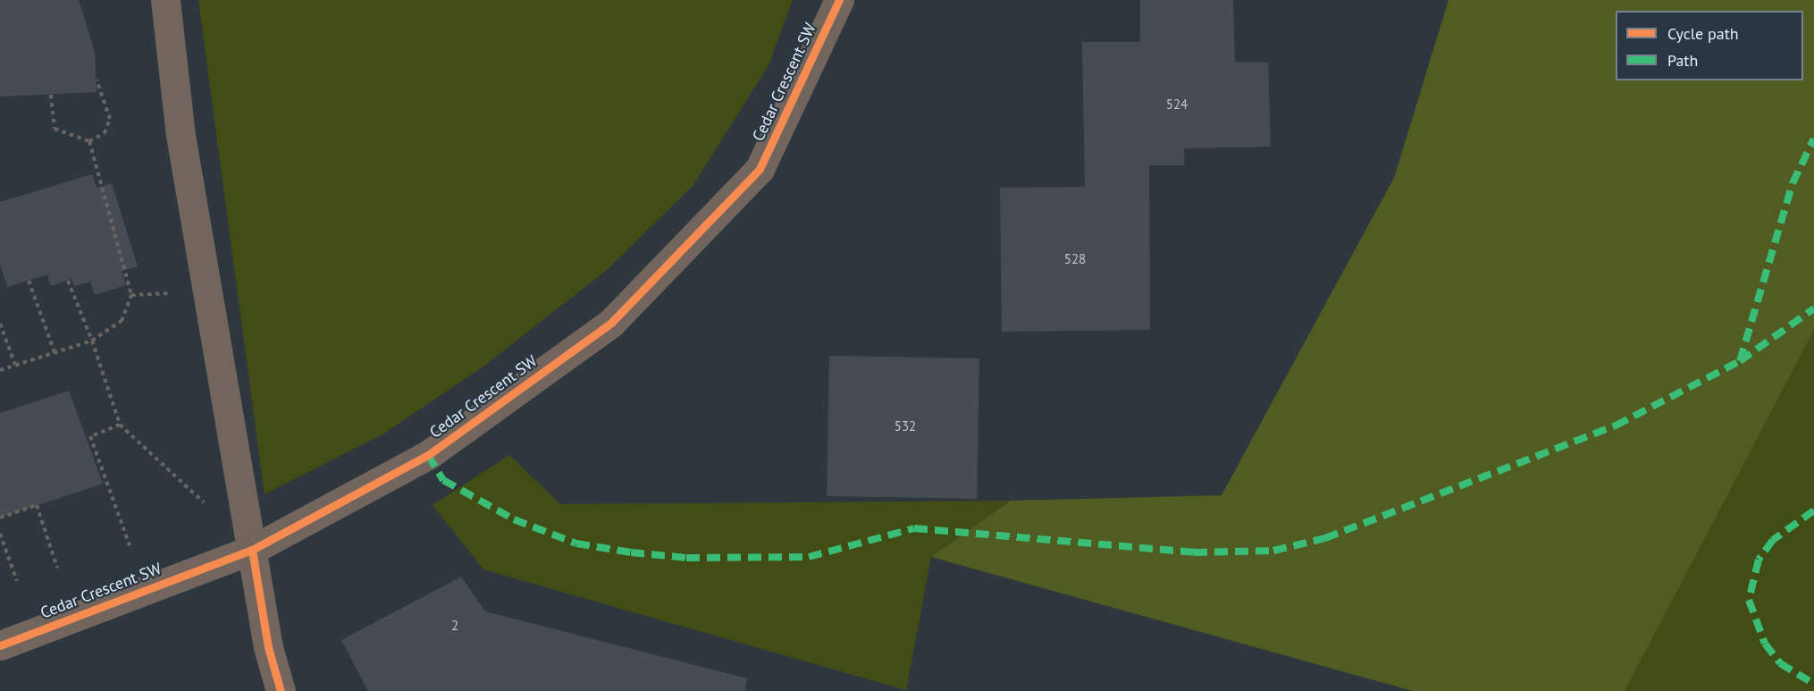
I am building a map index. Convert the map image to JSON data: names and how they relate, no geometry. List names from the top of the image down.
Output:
{
  "streets": {
    "street": ["Cedar Crescent SW"]
  },
  "house_numbers": [
    "524",
    "528",
    "532",
    "2"
  ],
  "legend": ["Cycle path", "Path"]
}
